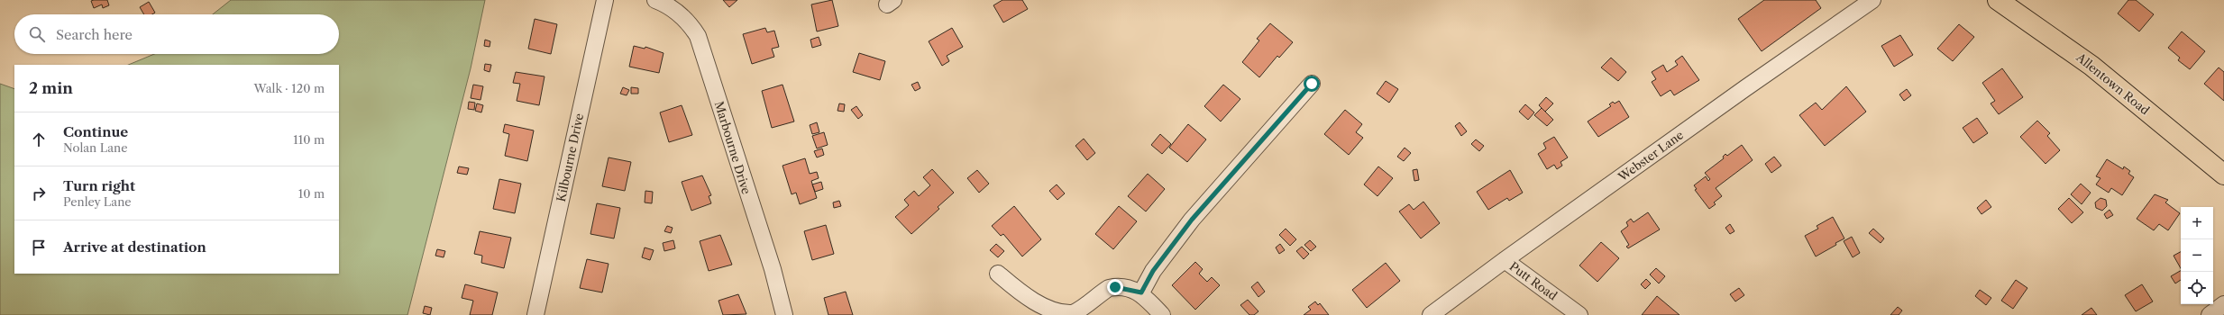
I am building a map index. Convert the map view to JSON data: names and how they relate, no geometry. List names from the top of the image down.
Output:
{
  "streets": {
    "main road": ["Allentown Road"],
    "street": [
      "Marbourne Drive",
      "Webster Lane",
      "Kilbourne Drive",
      "Putt Road"
    ]
  },
  "crossings": [
    ["Webster Lane", "Putt Road"]
  ],
  "page": {
    "search": "Search here",
    "heading": ["2 min", "Walk · 120 m"],
    "list": [
      ["Continue", "Nolan Lane", "110 m"],
      ["Turn right", "Penley Lane", "10 m"],
      "Arrive at destination"
    ],
    "map_buttons": ["+", "−"]
  }
}
